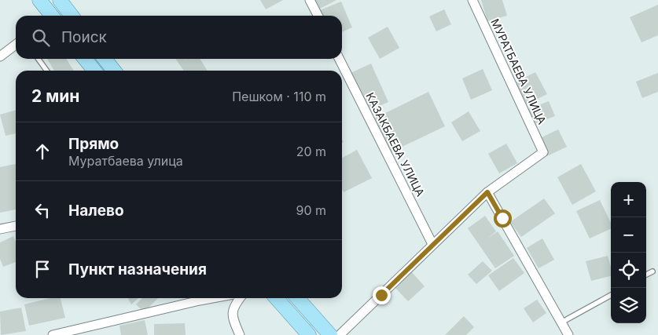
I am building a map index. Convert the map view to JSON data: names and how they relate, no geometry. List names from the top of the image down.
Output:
{
  "streets": {
    "street": ["МУРАТБАЕВА УЛИЦА", "КАЗАКБАЕВА УЛИЦА"]
  },
  "page": {
    "search": "Поиск",
    "heading": ["2 мин", "Пешком · 110 m"],
    "list": [
      ["Прямо", "Муратбаева улица", "20 m"],
      ["Налево", "90 m"],
      "Пункт назначения"
    ],
    "map_buttons": ["+", "−"]
  }
}
